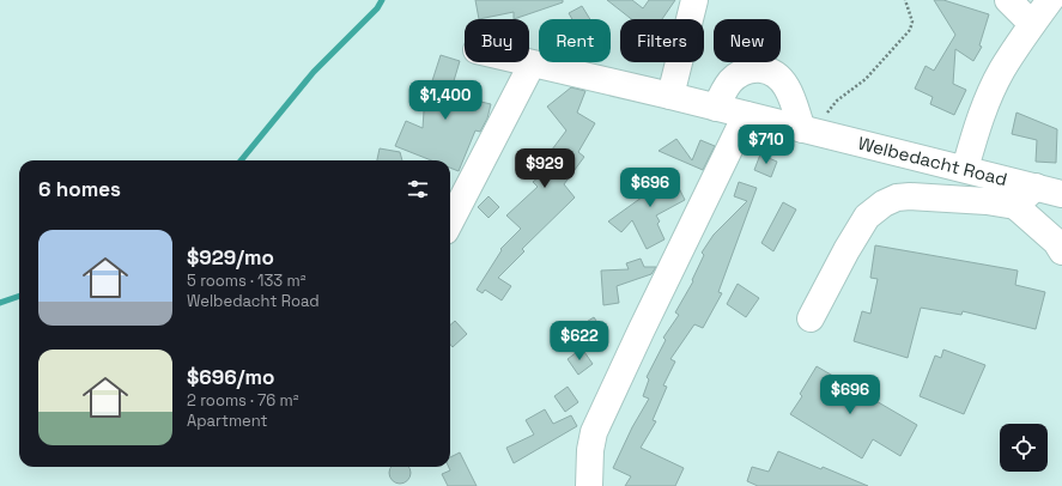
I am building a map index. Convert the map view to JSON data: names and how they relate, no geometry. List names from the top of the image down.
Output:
{
  "streets": {
    "street": ["Welbedacht Road"]
  },
  "page": {
    "chip": [
      "Buy",
      "Rent",
      "Filters",
      "New"
    ],
    "price": [
      "$1,400",
      "$710",
      "$929",
      "$696",
      "$622",
      "$696"
    ],
    "heading": "6 homes",
    "list": [
      {
        "name": "$929/mo",
        "note": "5 rooms · 133 m² · Welbedacht Road"
      },
      {
        "name": "$696/mo",
        "note": "2 rooms · 76 m² · Apartment"
      }
    ]
  }
}
